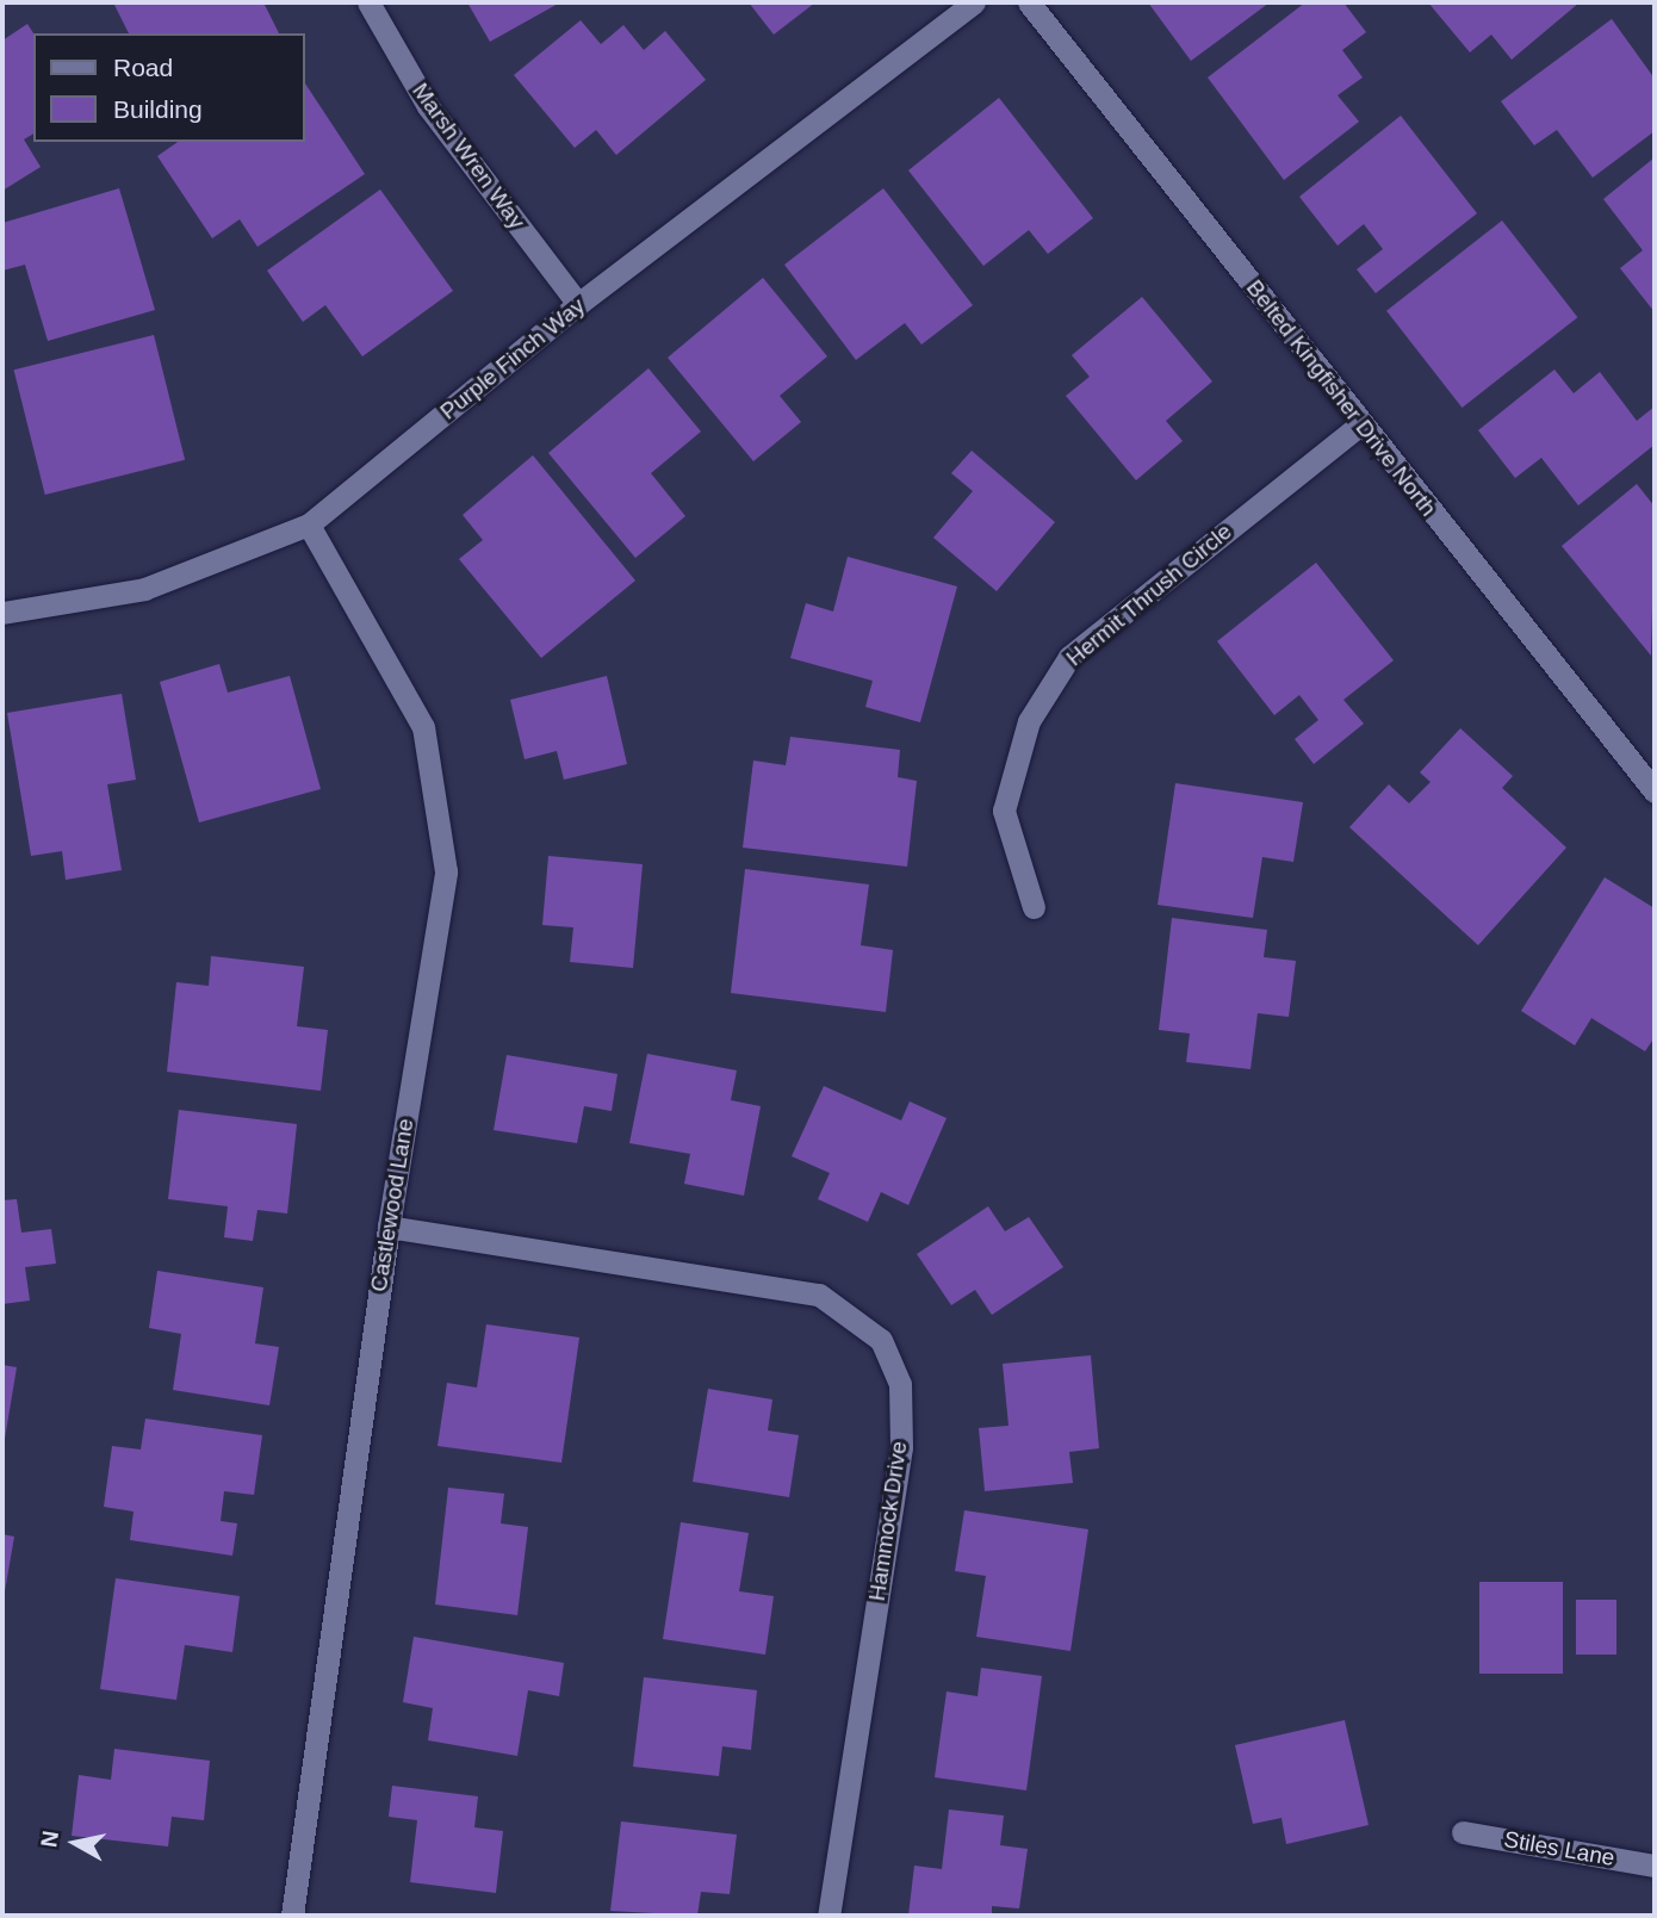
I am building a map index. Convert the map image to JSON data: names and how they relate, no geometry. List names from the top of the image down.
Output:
{
  "streets": {
    "street": [
      "Marsh Wren Way",
      "Purple Finch Way",
      "Belted Kingfisher Drive North",
      "Hermit Thrush Circle",
      "Castlewood Lane",
      "Hammock Drive",
      "Stiles Lane"
    ]
  },
  "crossings": [
    ["Marsh Wren Way", "Purple Finch Way"],
    ["Purple Finch Way", "Castlewood Lane"],
    ["Belted Kingfisher Drive North", "Hermit Thrush Circle"],
    ["Castlewood Lane", "Hammock Drive"]
  ],
  "legend": ["Road", "Building"],
  "north": "left"
}
